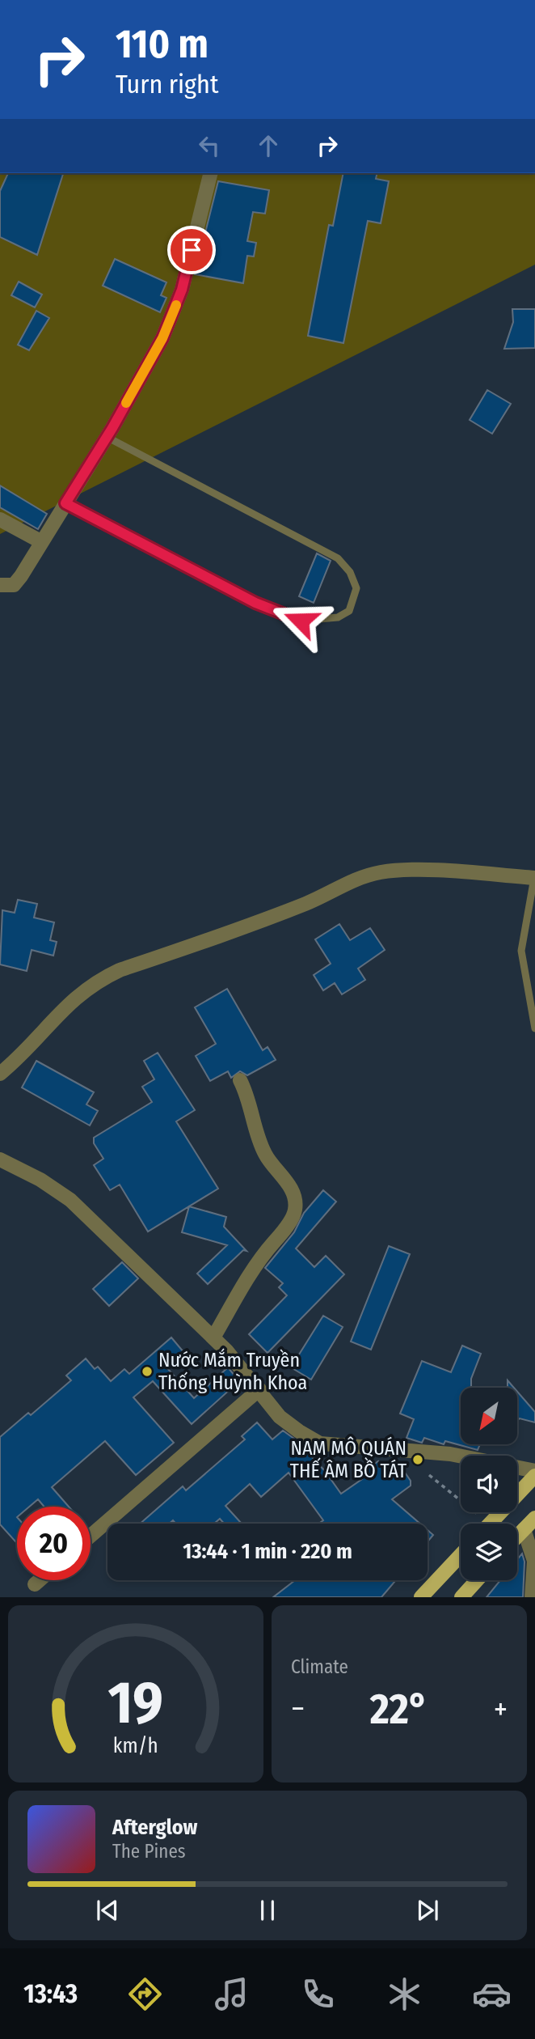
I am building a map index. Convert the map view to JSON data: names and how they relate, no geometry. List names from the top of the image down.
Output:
{
  "places": ["Nước Mắm Truyền Thống Huỳnh Khoa", "NAM MÔ QUÁN THẾ ÂM BỒ TÁT"],
  "north": "bottom left",
  "page": {
    "turn": ["110 m", "Turn right"],
    "limit": "20",
    "trip": "13:44 · 1 min · 220 m",
    "tile": "Climate",
    "heat": ["−", "22°", "+"],
    "song": ["Afterglow", "The Pines"],
    "tabs": "13:43",
    "gauge": ["19", "km/h"]
  }
}
